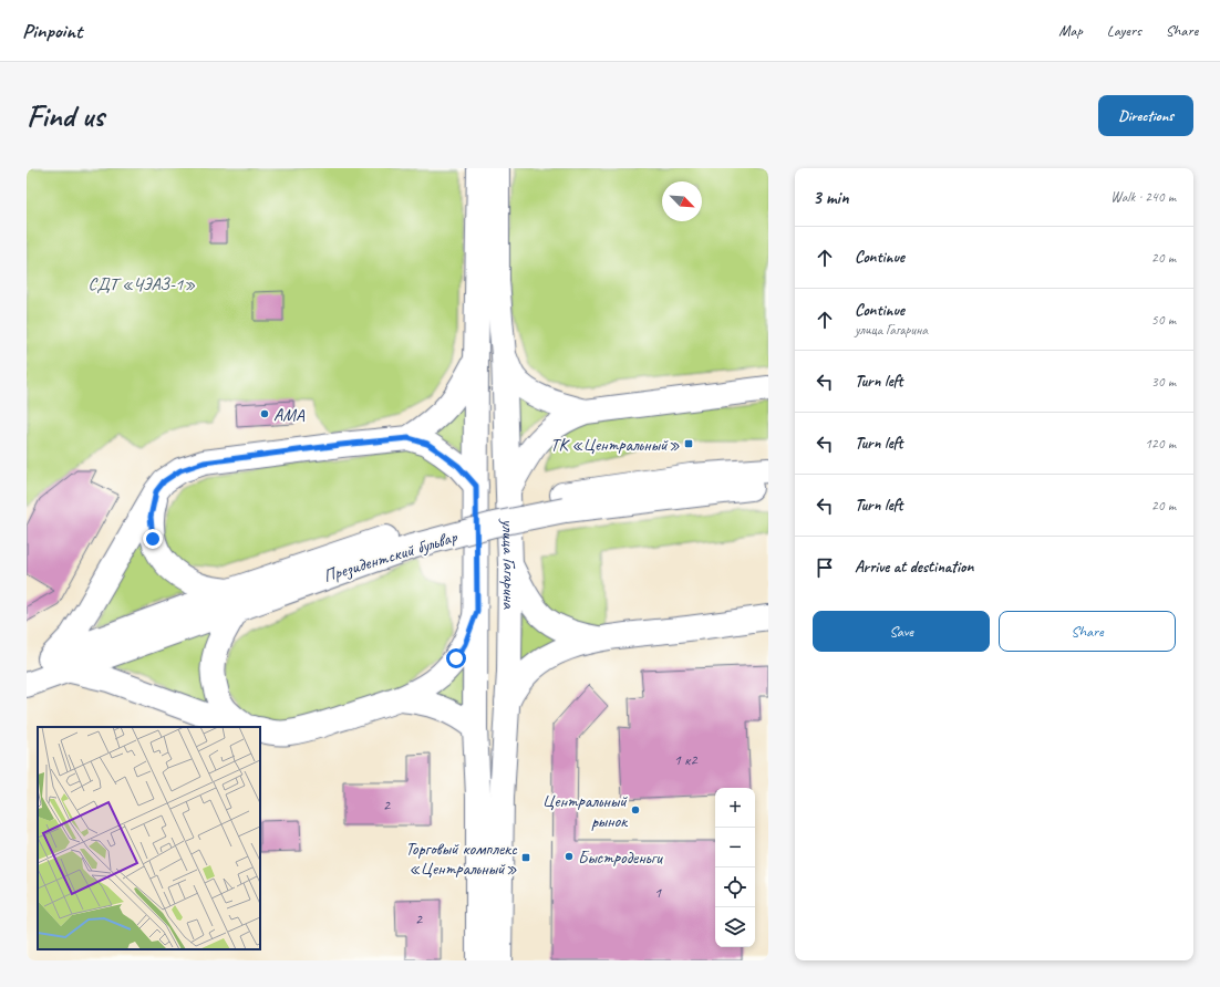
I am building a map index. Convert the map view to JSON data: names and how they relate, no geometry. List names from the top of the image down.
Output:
{
  "streets": {
    "main road": ["Президентский бульвар", "улица Гагарина"]
  },
  "parks": ["СДТ «ЧЭАЗ-1»"],
  "places": {
    "other": ["АМА", "Центральный рынок", "Быстроденьги"],
    "transit": ["ТК «Центральный»", "Торговый комплекс «Центральный»"]
  },
  "house_numbers": [
    "1 к2",
    "2",
    "1",
    "2"
  ],
  "north": "bottom right",
  "page": {
    "header": "Pinpoint",
    "nav": ["Map", "Layers", "Share"],
    "buttons": [
      "Directions",
      ["Save", "Share"]
    ],
    "title": "Find us",
    "heading": ["3 min", "Walk · 240 m"],
    "list": [
      ["Continue", "20 m"],
      ["Continue", "улица Гагарина", "50 m"],
      ["Turn left", "30 m"],
      ["Turn left", "120 m"],
      ["Turn left", "20 m"],
      "Arrive at destination"
    ],
    "map_buttons": ["+", "−"]
  }
}
